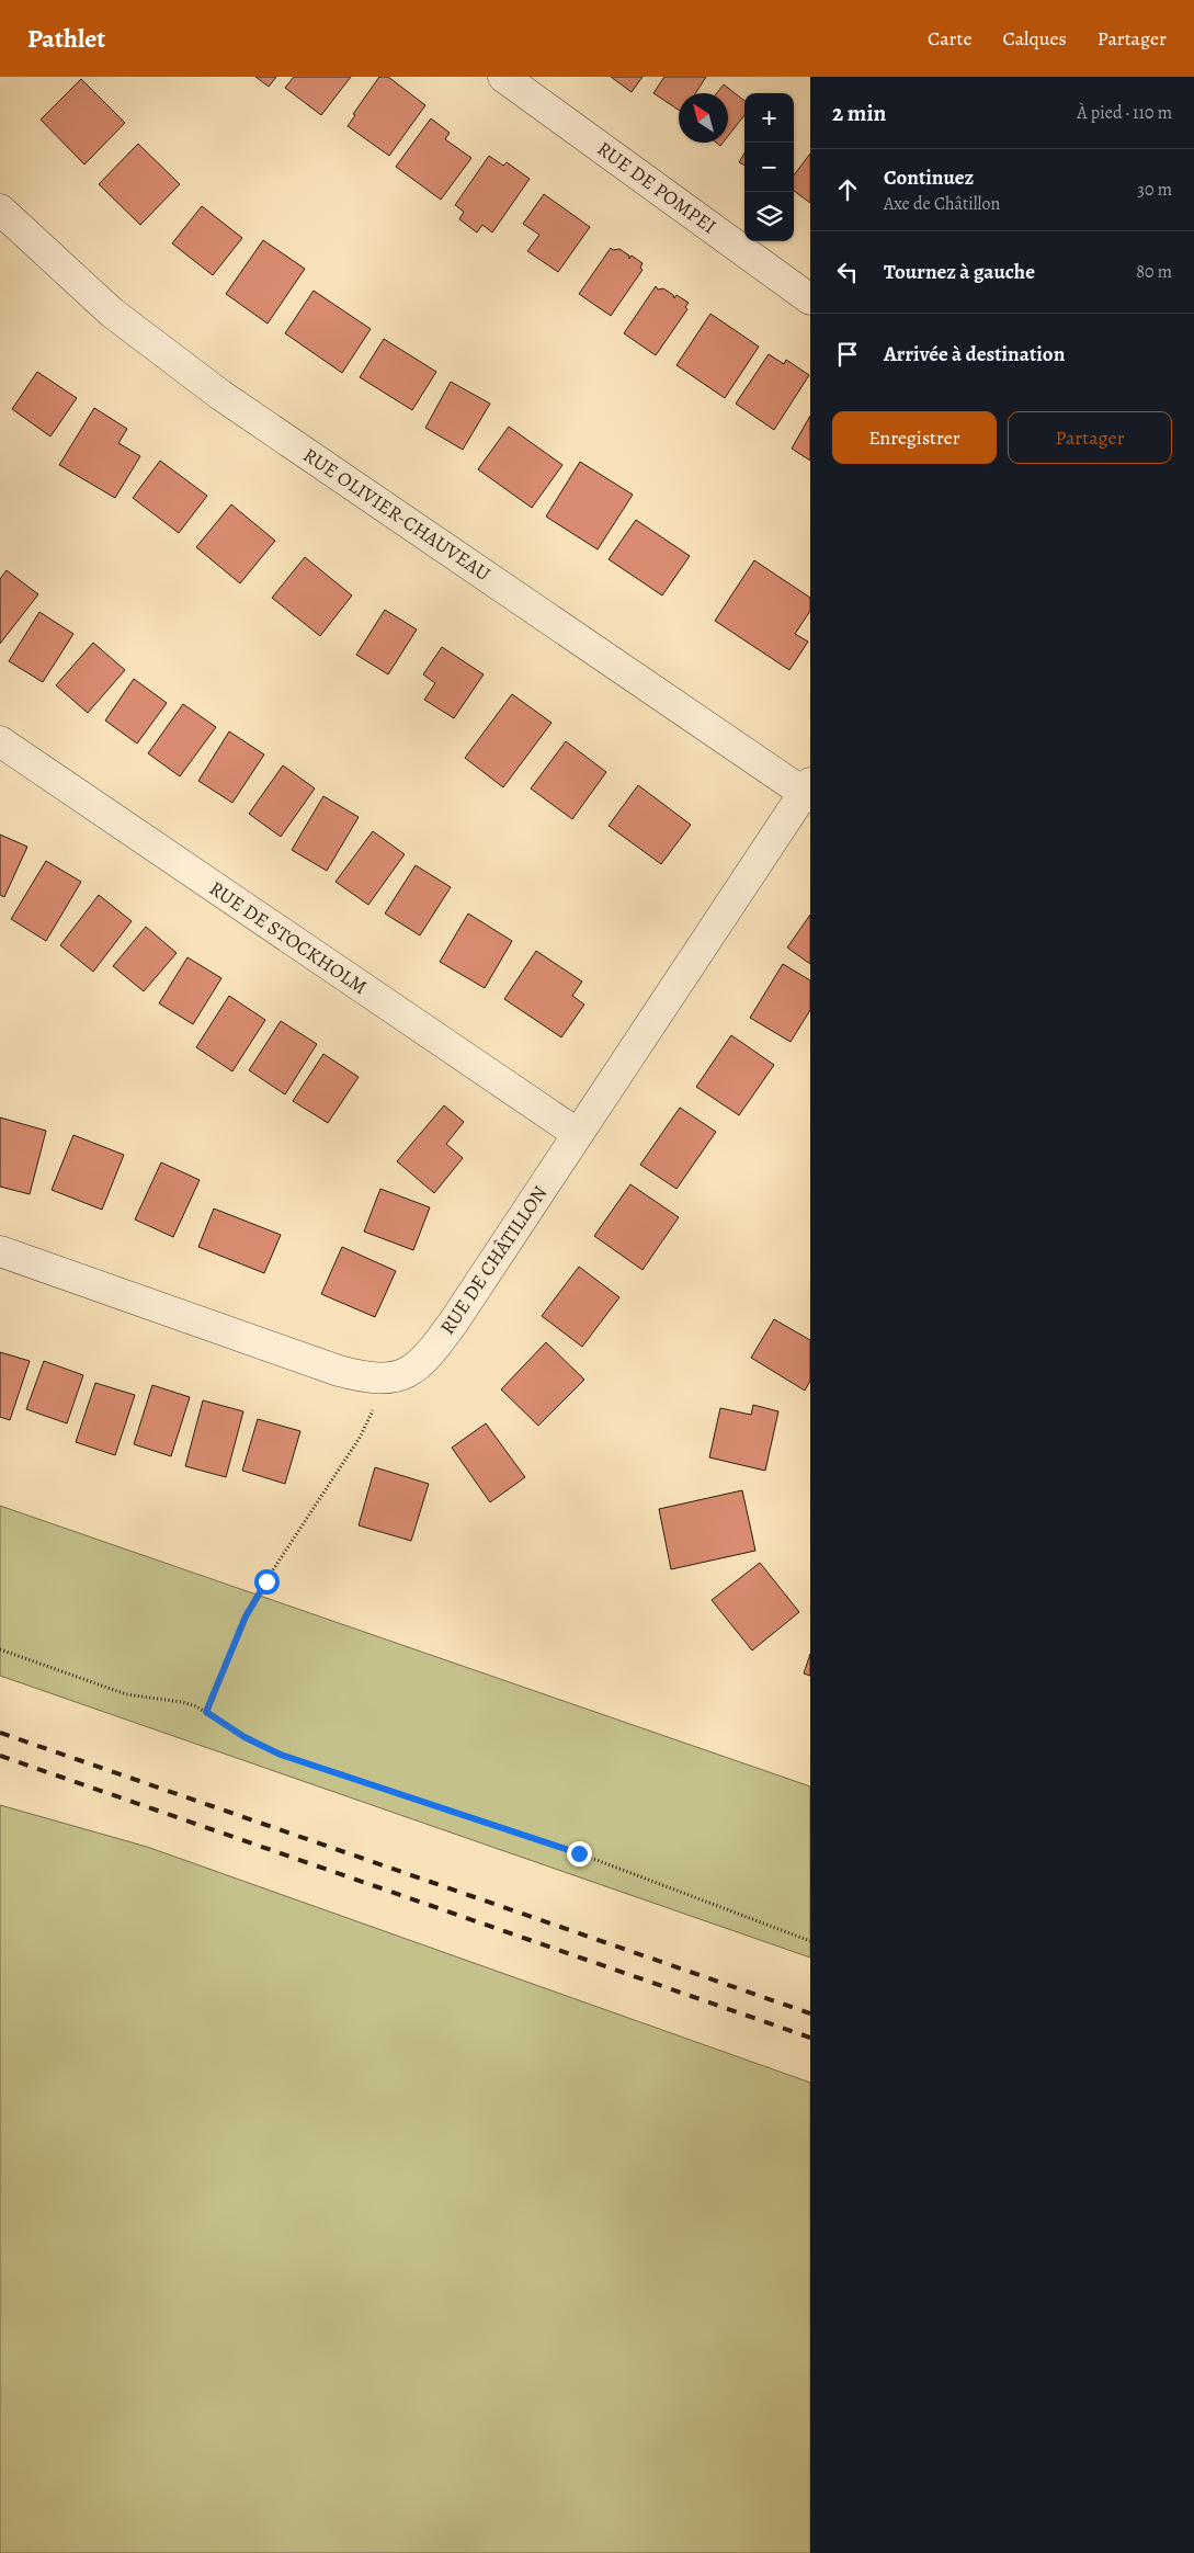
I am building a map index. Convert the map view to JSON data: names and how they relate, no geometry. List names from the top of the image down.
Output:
{
  "streets": {
    "street": [
      "RUE DE POMPEI",
      "RUE OLIVIER-CHAUVEAU",
      "RUE DE STOCKHOLM",
      "RUE DE CHÂTILLON"
    ]
  },
  "crossings": [
    ["RUE OLIVIER-CHAUVEAU", "RUE DE CHÂTILLON"],
    ["RUE DE STOCKHOLM", "RUE DE CHÂTILLON"]
  ],
  "north": "top left",
  "page": {
    "header": "Pathlet",
    "nav": ["Carte", "Calques", "Partager"],
    "heading": ["2 min", "À pied · 110 m"],
    "map_buttons": ["+", "−"],
    "list": [
      ["Continuez", "Axe de Châtillon", "30 m"],
      ["Tournez à gauche", "80 m"],
      "Arrivée à destination"
    ],
    "buttons": ["Enregistrer", "Partager"]
  }
}
